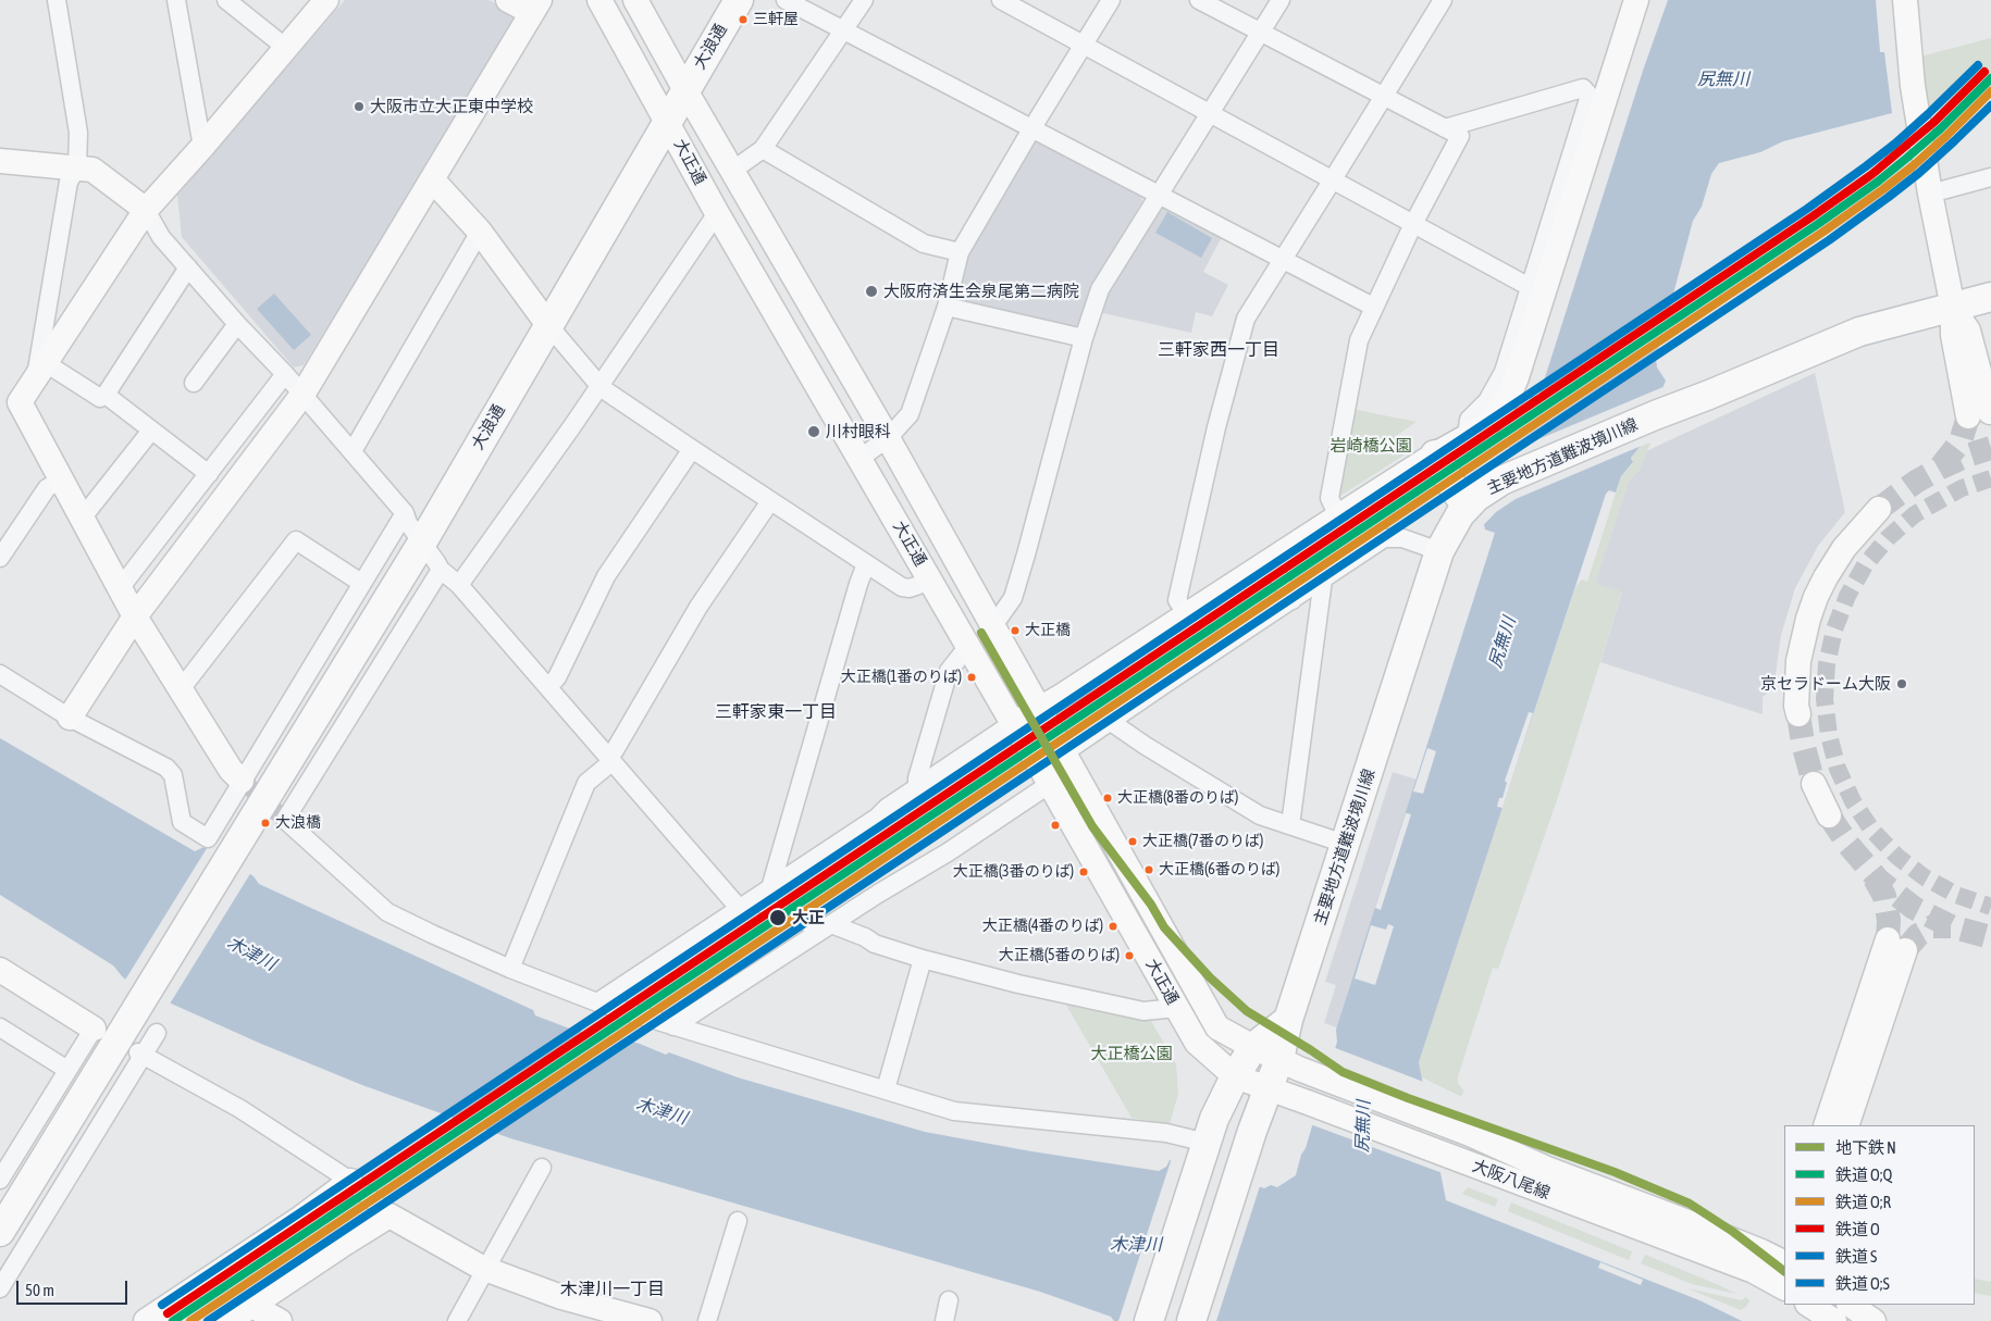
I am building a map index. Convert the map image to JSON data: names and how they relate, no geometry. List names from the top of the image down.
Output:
{
  "streets": {
    "main road": ["大浪通", "主要地方道難波境川線"],
    "street": ["大正通", "大阪八尾線"]
  },
  "crossings": [
    ["大浪通", "大正通"],
    ["大正通", "大阪八尾線"],
    ["主要地方道難波境川線", "大阪八尾線"]
  ],
  "districts": ["三軒家西一丁目", "三軒家東一丁目", "木津川一丁目"],
  "water": ["尻無川", "木津川"],
  "parks": ["岩崎橋公園", "大正橋公園"],
  "places": [
    "三軒屋",
    "大阪市立大正東中学校",
    "大阪府済生会泉尾第二病院",
    "川村眼科",
    "大正橋",
    "大正橋(1番のりば)",
    "京セラドーム大阪",
    "大正橋(8番のりば)",
    "大浪橋",
    "大正橋(7番のりば)",
    "大正橋(6番のりば)",
    "大正橋(3番のりば)",
    "大正",
    "大正橋(4番のりば)",
    "大正橋(5番のりば)"
  ],
  "lines": [
    "rail line O;S",
    "rail line O",
    "rail line O;Q",
    "rail line O;R",
    "rail line S",
    "metro line N"
  ],
  "legend": [
    "地下鉄 N",
    "鉄道 O;Q",
    "鉄道 O;R",
    "鉄道 O",
    "鉄道 S",
    "鉄道 O;S"
  ],
  "scale_bar": "50 m"
}
